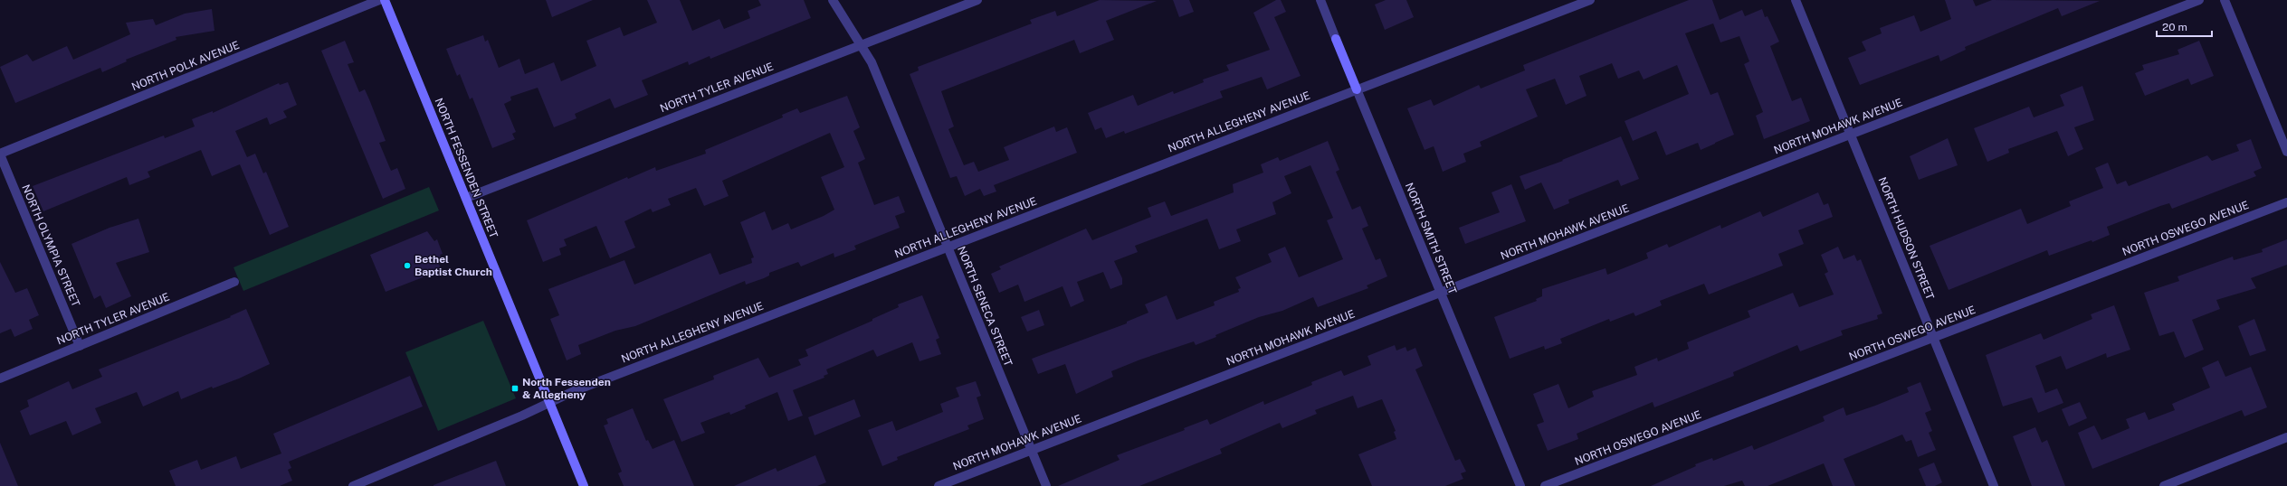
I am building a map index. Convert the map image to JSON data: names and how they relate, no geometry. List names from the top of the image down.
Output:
{
  "streets": {
    "main road": ["NORTH FESSENDEN STREET", "NORTH SMITH STREET"],
    "street": [
      "NORTH POLK AVENUE",
      "NORTH TYLER AVENUE",
      "NORTH ALLEGHENY AVENUE",
      "NORTH MOHAWK AVENUE",
      "NORTH OSWEGO AVENUE",
      "NORTH HUDSON STREET",
      "NORTH OLYMPIA STREET",
      "NORTH SENECA STREET"
    ]
  },
  "crossings": [
    ["NORTH POLK AVENUE", "NORTH OLYMPIA STREET"],
    ["NORTH TYLER AVENUE", "NORTH FESSENDEN STREET"],
    ["NORTH TYLER AVENUE", "NORTH OLYMPIA STREET"],
    ["NORTH TYLER AVENUE", "NORTH SENECA STREET"],
    ["NORTH ALLEGHENY AVENUE", "NORTH FESSENDEN STREET"],
    ["NORTH ALLEGHENY AVENUE", "NORTH SMITH STREET"],
    ["NORTH ALLEGHENY AVENUE", "NORTH SENECA STREET"],
    ["NORTH MOHAWK AVENUE", "NORTH SMITH STREET"],
    ["NORTH MOHAWK AVENUE", "NORTH HUDSON STREET"],
    ["NORTH MOHAWK AVENUE", "NORTH SENECA STREET"],
    ["NORTH OSWEGO AVENUE", "NORTH HUDSON STREET"]
  ],
  "places": {
    "other": ["Bethel Baptist Church"],
    "transit": ["North Fessenden & Allegheny"]
  },
  "scale_bar": "20 m"
}
